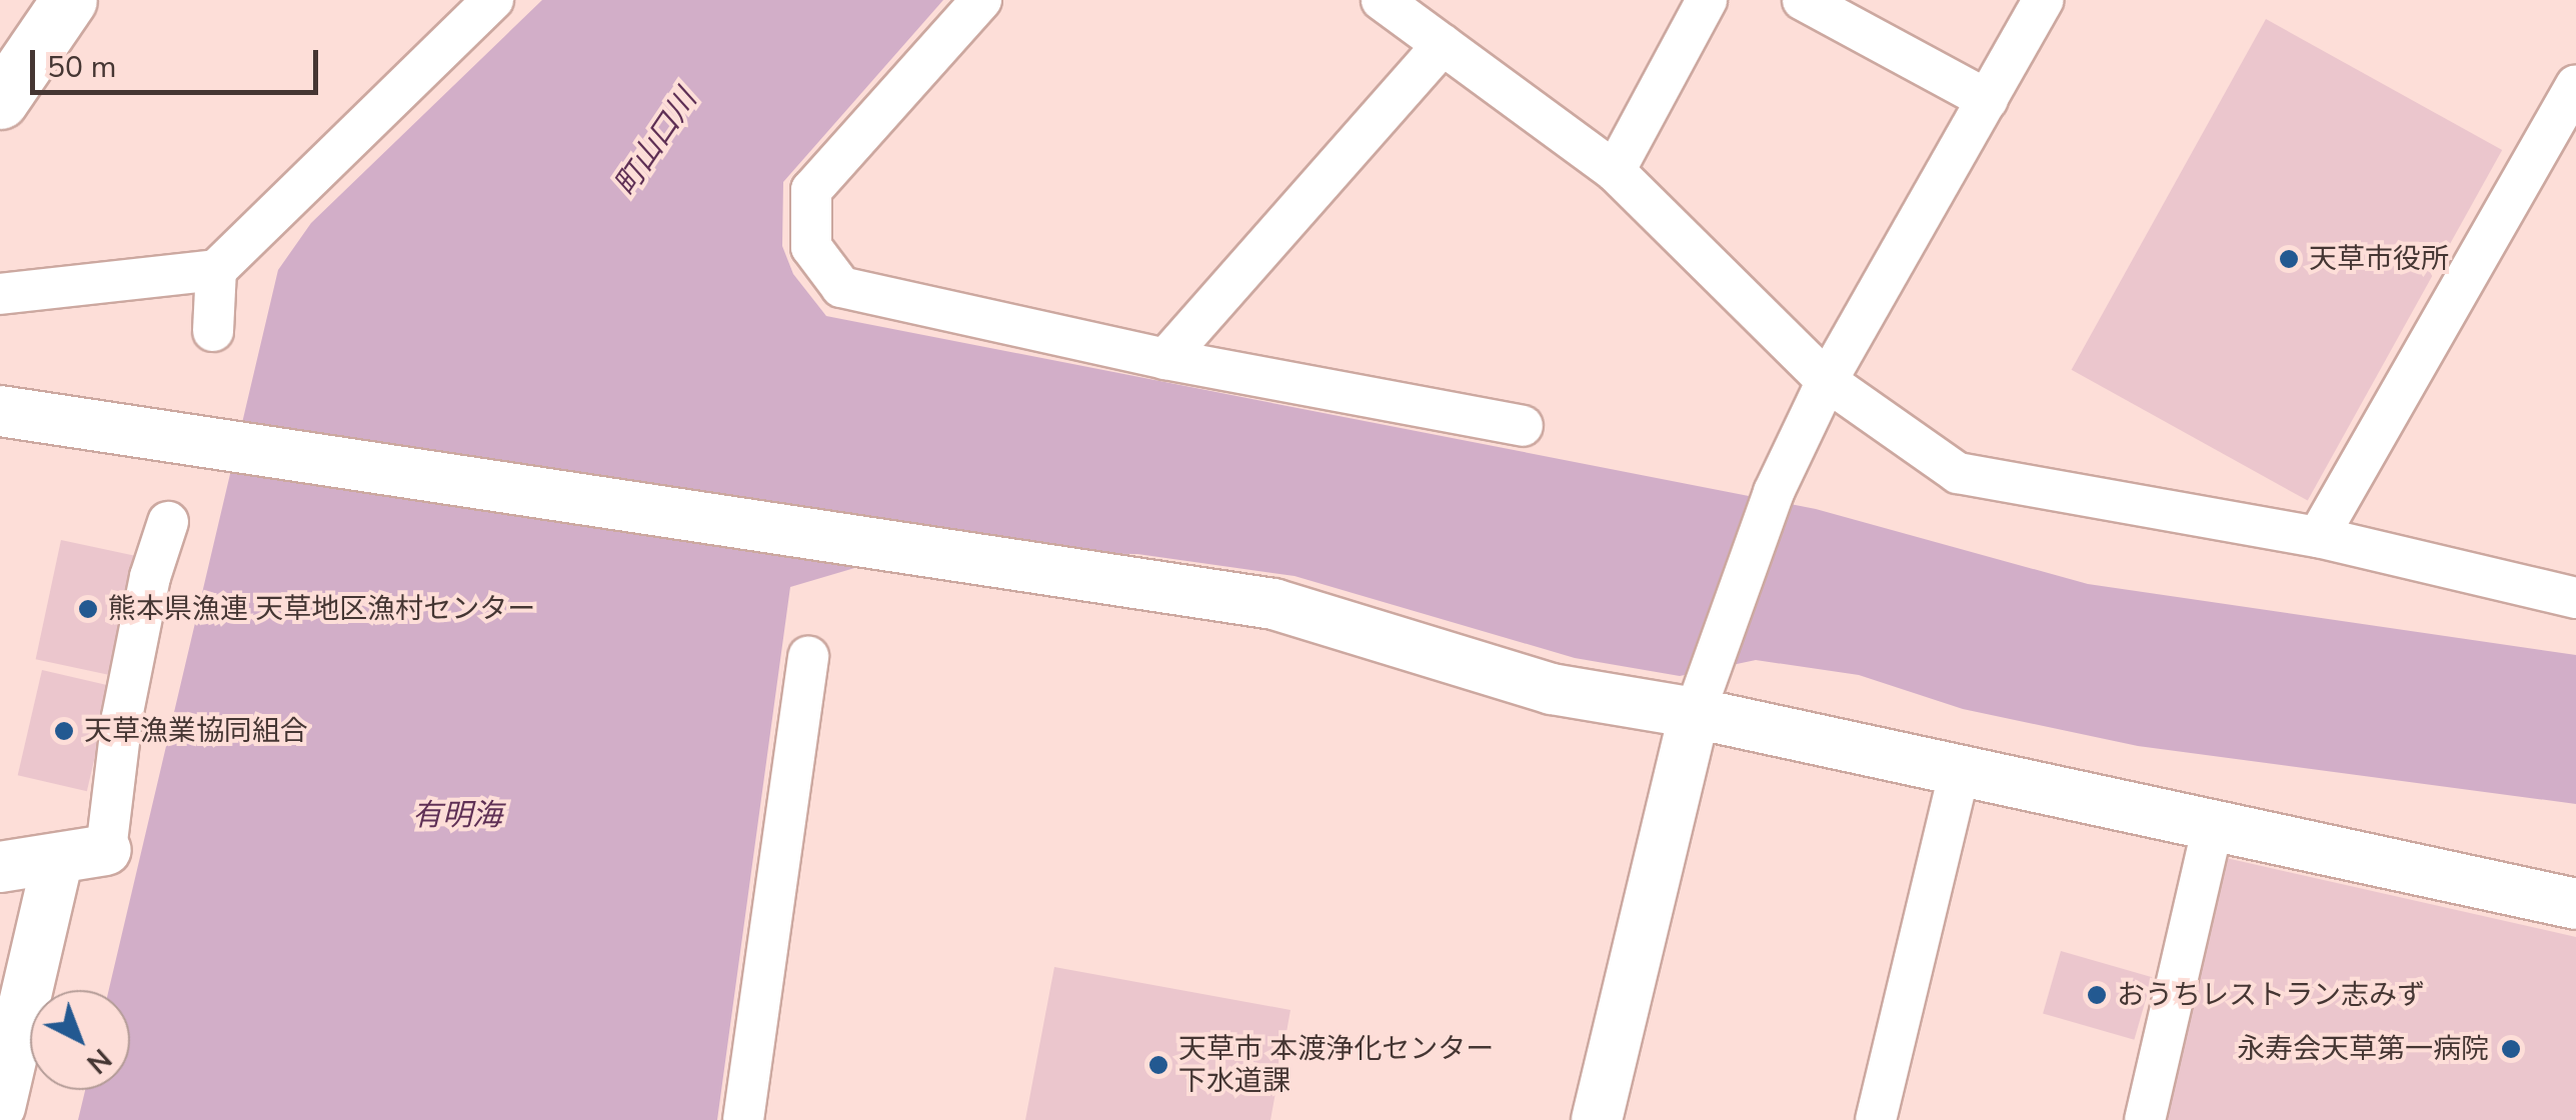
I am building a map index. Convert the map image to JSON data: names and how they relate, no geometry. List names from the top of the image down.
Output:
{
  "water": ["町山口川", "有明海"],
  "places": [
    "天草市役所",
    "熊本県漁連 天草地区漁村センター",
    "天草漁業協同組合",
    "おうちレストラン志みず",
    "永寿会天草第一病院",
    "天草市 本渡浄化センター 下水道課"
  ],
  "scale_bar": "50 m",
  "north": "bottom right"
}
